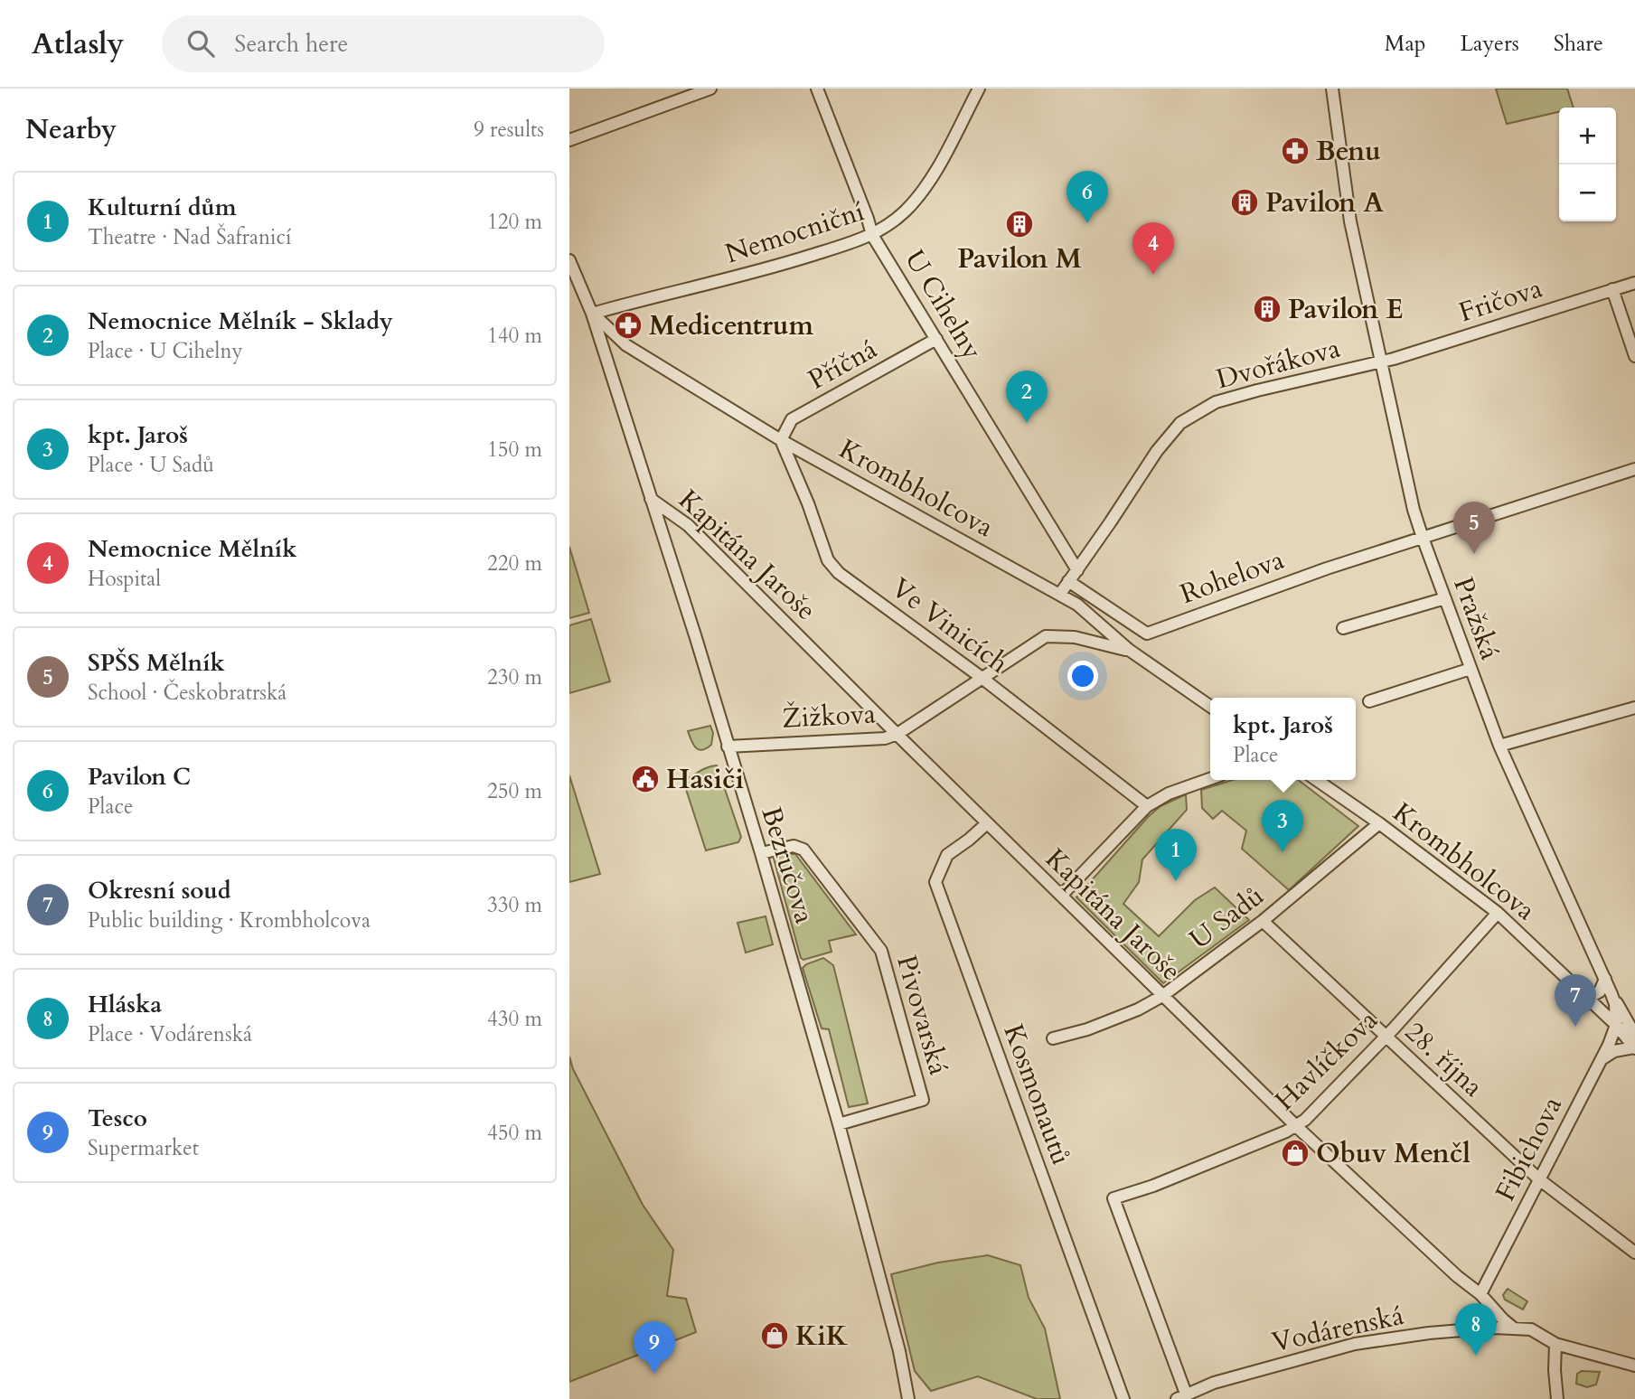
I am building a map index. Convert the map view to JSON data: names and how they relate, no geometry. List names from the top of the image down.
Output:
{
  "streets": {
    "street": [
      "Nemocniční",
      "Fričova",
      "U Cihelny",
      "Dvořákova",
      "Příčná",
      "Krombholcova",
      "Kapitána Jaroše",
      "Rohelova",
      "Pražská",
      "Ve Vinicích",
      "Žižkova",
      "Bezručova",
      "U Sadů",
      "Pivovarská",
      "28. října",
      "Havlíčkova",
      "Kosmonautů",
      "Fibichova",
      "Vodárenská"
    ]
  },
  "crossings": [
    ["Nemocniční", "U Cihelny"],
    ["Nemocniční", "Krombholcova"],
    ["Nemocniční", "Bezručova"],
    ["Fričova", "Dvořákova"],
    ["Fričova", "Pražská"],
    ["U Cihelny", "Dvořákova"],
    ["U Cihelny", "Příčná"],
    ["Dvořákova", "Pražská"],
    ["Příčná", "Krombholcova"],
    ["Příčná", "Ve Vinicích"],
    ["Krombholcova", "Pražská"],
    ["Krombholcova", "Ve Vinicích"],
    ["Krombholcova", "Žižkova"],
    ["Krombholcova", "Bezručova"],
    ["Krombholcova", "U Sadů"],
    ["Krombholcova", "Havlíčkova"],
    ["Krombholcova", "Fibichova"],
    ["Kapitána Jaroše", "Žižkova"],
    ["Kapitána Jaroše", "Bezručova"],
    ["Kapitána Jaroše", "U Sadů"],
    ["Kapitána Jaroše", "Havlíčkova"],
    ["Kapitána Jaroše", "Kosmonautů"],
    ["Kapitána Jaroše", "Fibichova"],
    ["Kapitána Jaroše", "Vodárenská"],
    ["Rohelova", "Pražská"],
    ["Pražská", "Fibichova"],
    ["Ve Vinicích", "Žižkova"],
    ["Žižkova", "Bezručova"],
    ["Bezručova", "Pivovarská"],
    ["U Sadů", "28. října"],
    ["28. října", "Havlíčkova"],
    ["28. října", "Fibichova"],
    ["Havlíčkova", "Vodárenská"]
  ],
  "places": {
    "pharmacy": ["Benu", "Medicentrum"],
    "building": ["Pavilon A", "Pavilon M", "Pavilon E"],
    "public building": ["Hasiči"],
    "shop": ["Obuv Menčl", "KiK"]
  },
  "page": {
    "header": "Atlasly",
    "search": "Search here",
    "nav": ["Map", "Layers", "Share"],
    "heading": ["Nearby", "9 results"],
    "map_buttons": ["+", "−"],
    "list": [
      {
        "mark": "1",
        "name": "Kulturní dům",
        "note": "Theatre · Nad Šafranicí",
        "value": "120 m"
      },
      {
        "mark": "2",
        "name": "Nemocnice Mělník - Sklady",
        "note": "Place · U Cihelny",
        "value": "140 m"
      },
      {
        "mark": "3",
        "name": "kpt. Jaroš",
        "note": "Place · U Sadů",
        "value": "150 m"
      },
      {
        "mark": "4",
        "name": "Nemocnice Mělník",
        "note": "Hospital",
        "value": "220 m"
      },
      {
        "mark": "5",
        "name": "SPŠS Mělník",
        "note": "School · Českobratrská",
        "value": "230 m"
      },
      {
        "mark": "6",
        "name": "Pavilon C",
        "note": "Place",
        "value": "250 m"
      },
      {
        "mark": "7",
        "name": "Okresní soud",
        "note": "Public building · Krombholcova",
        "value": "330 m"
      },
      {
        "mark": "8",
        "name": "Hláska",
        "note": "Place · Vodárenská",
        "value": "430 m"
      },
      {
        "mark": "9",
        "name": "Tesco",
        "note": "Supermarket",
        "value": "450 m"
      }
    ],
    "pins": [
      "6",
      "4",
      "2",
      "5",
      "3",
      "1",
      "7",
      "8",
      "9"
    ],
    "popup": ["kpt. Jaroš", "Place"]
  }
}
